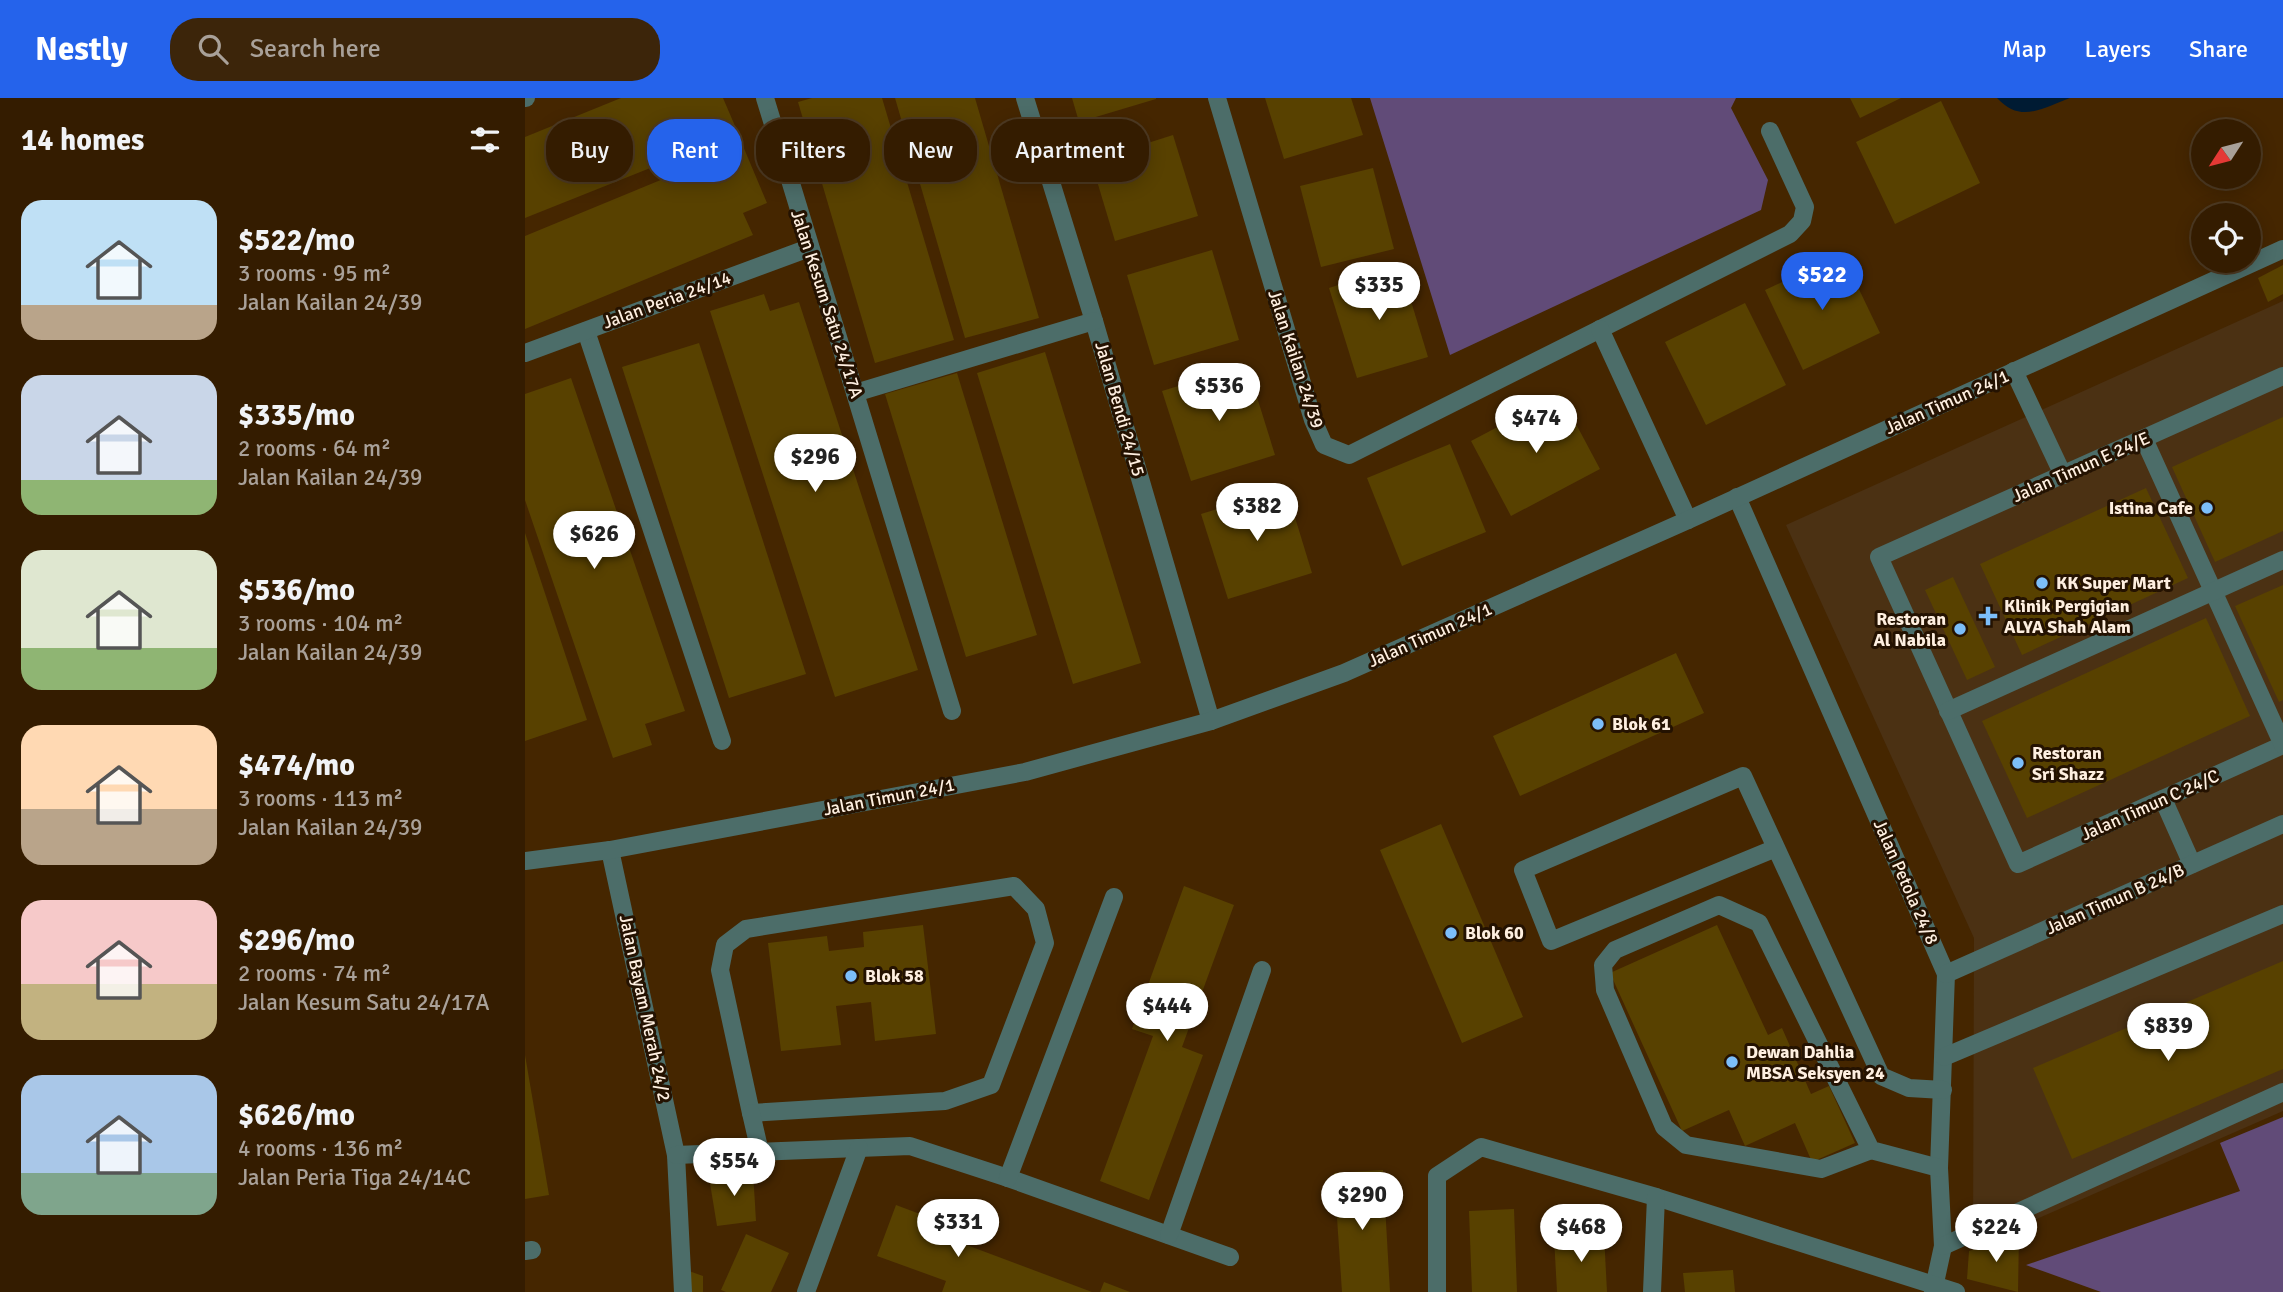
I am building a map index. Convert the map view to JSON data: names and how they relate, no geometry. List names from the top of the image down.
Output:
{
  "streets": {
    "street": [
      "Jalan Peria 24/14",
      "Jalan Kesum Satu 24/17A",
      "Jalan Kailan 24/39",
      "Jalan Timun 24/1",
      "Jalan Bendi 24/15",
      "Jalan Timun E 24/E",
      "Jalan Timun C 24/C",
      "Jalan Petola 24/8",
      "Jalan Timun B 24/B",
      "Jalan Bayam Merah 24/2"
    ]
  },
  "crossings": [
    ["Jalan Peria 24/14", "Jalan Kesum Satu 24/17A"],
    ["Jalan Timun 24/1", "Jalan Bendi 24/15"],
    ["Jalan Timun 24/1", "Jalan Petola 24/8"],
    ["Jalan Timun 24/1", "Jalan Bayam Merah 24/2"],
    ["Jalan Timun E 24/E", "Jalan Timun C 24/C"],
    ["Jalan Petola 24/8", "Jalan Timun B 24/B"]
  ],
  "places": {
    "other": [
      "Istina Cafe",
      "KK Super Mart",
      "Restoran Al Nabila",
      "Blok 61",
      "Restoran Sri Shazz",
      "Blok 60",
      "Blok 58",
      "Dewan Dahlia MBSA Seksyen 24"
    ],
    "health": ["Klinik Pergigian ALYA Shah Alam"]
  },
  "north": "bottom left",
  "page": {
    "header": "Nestly",
    "search": "Search here",
    "nav": ["Map", "Layers", "Share"],
    "heading": "14 homes",
    "chip": [
      "Buy",
      "Rent",
      "Filters",
      "New",
      "Apartment"
    ],
    "list": [
      {
        "name": "$522/mo",
        "note": "3 rooms · 95 m² · Jalan Kailan 24/39"
      },
      {
        "name": "$335/mo",
        "note": "2 rooms · 64 m² · Jalan Kailan 24/39"
      },
      {
        "name": "$536/mo",
        "note": "3 rooms · 104 m² · Jalan Kailan 24/39"
      },
      {
        "name": "$474/mo",
        "note": "3 rooms · 113 m² · Jalan Kailan 24/39"
      },
      {
        "name": "$296/mo",
        "note": "2 rooms · 74 m² · Jalan Kesum Satu 24/17A"
      },
      {
        "name": "$626/mo",
        "note": "4 rooms · 136 m² · Jalan Peria Tiga 24/14C"
      }
    ],
    "price": [
      "$522",
      "$335",
      "$536",
      "$474",
      "$296",
      "$382",
      "$626",
      "$444",
      "$839",
      "$554",
      "$290",
      "$331",
      "$468",
      "$224"
    ]
  }
}
